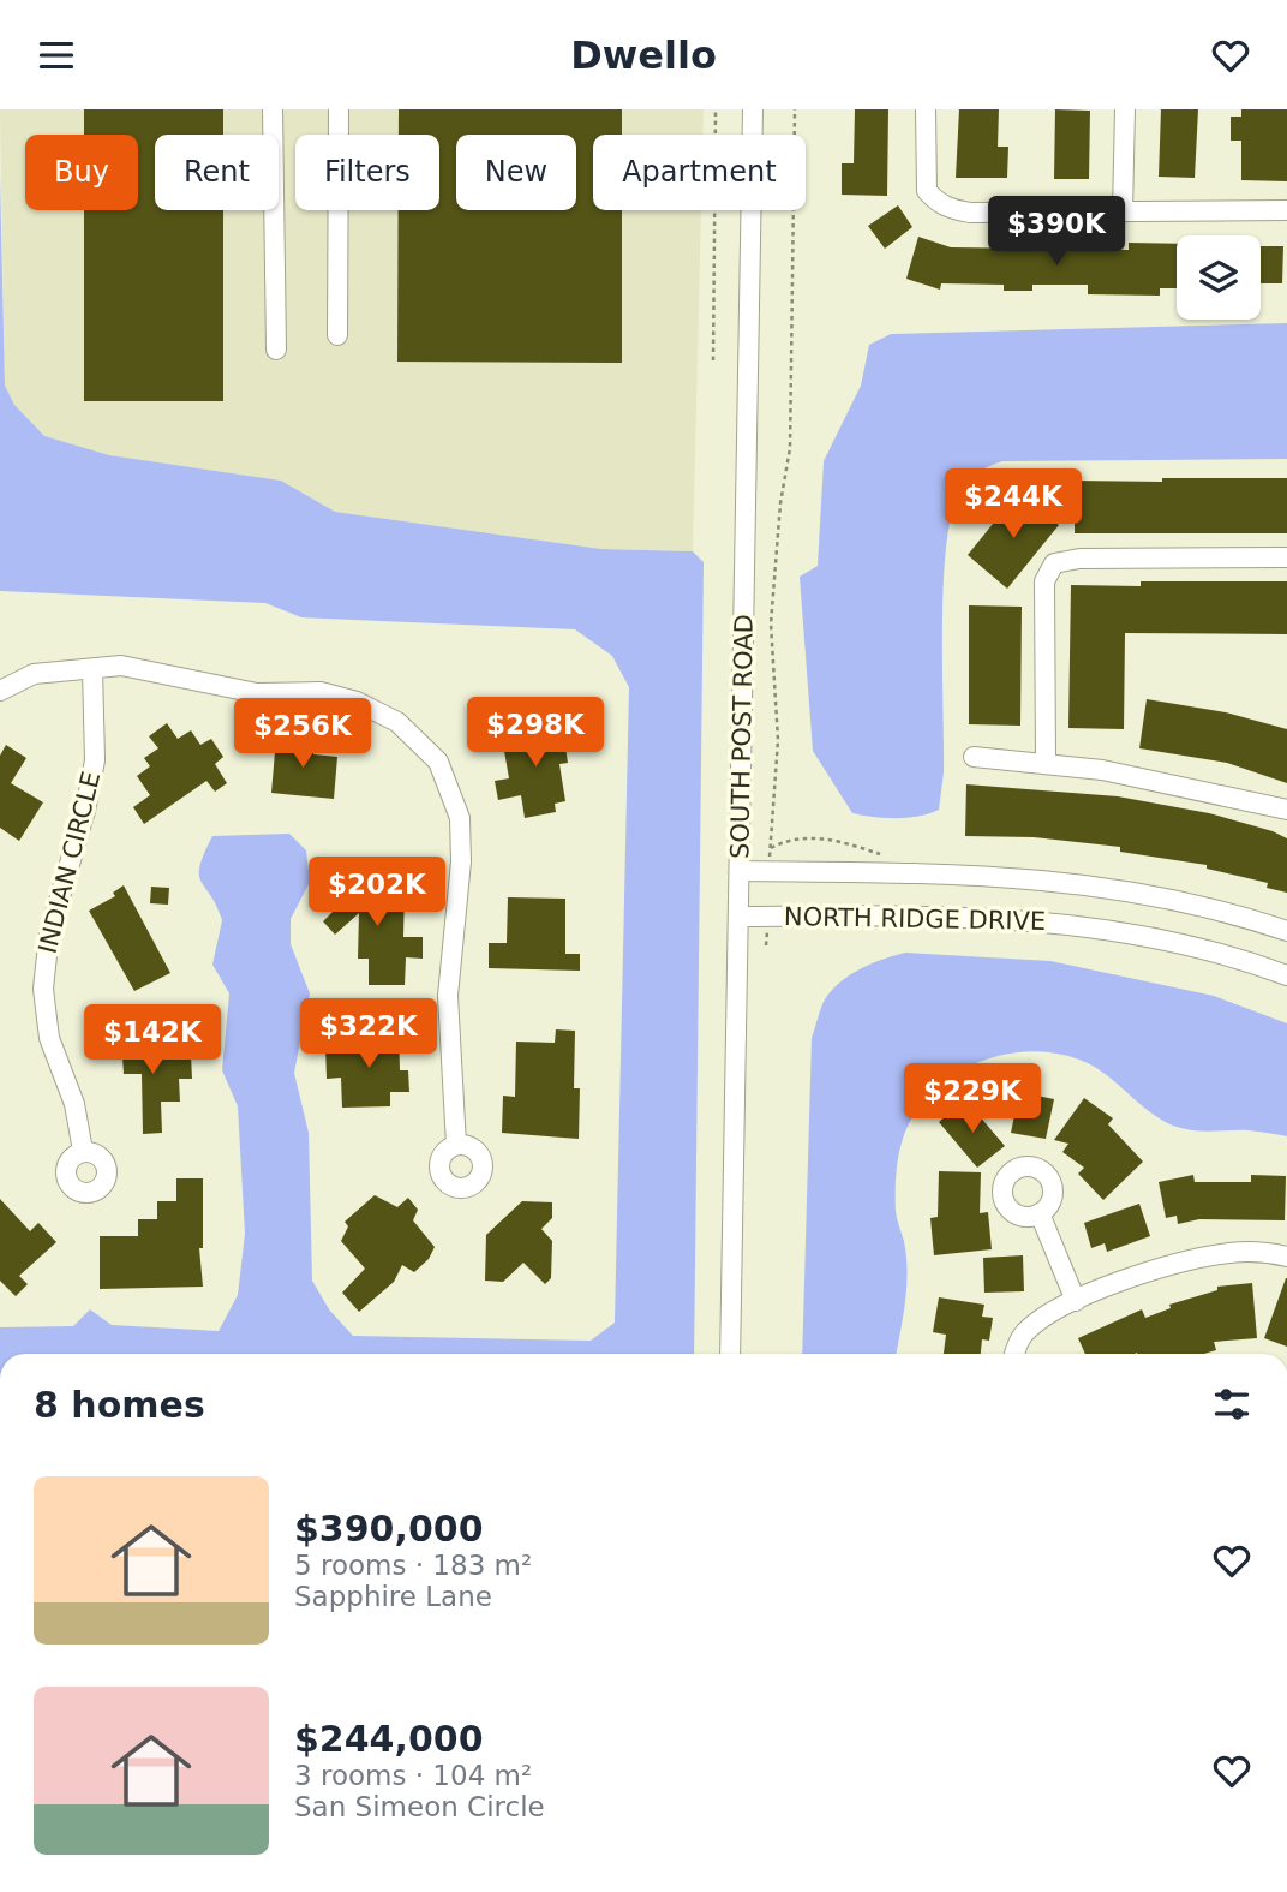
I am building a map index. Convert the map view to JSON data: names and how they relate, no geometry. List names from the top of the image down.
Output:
{
  "streets": {
    "street": ["SOUTH POST ROAD", "INDIAN CIRCLE", "NORTH RIDGE DRIVE"]
  },
  "crossings": [
    ["SOUTH POST ROAD", "NORTH RIDGE DRIVE"]
  ],
  "page": {
    "header": "Dwello",
    "chip": [
      "Buy",
      "Rent",
      "Filters",
      "New",
      "Apartment"
    ],
    "price": [
      "$390K",
      "$244K",
      "$298K",
      "$256K",
      "$202K",
      "$322K",
      "$142K",
      "$229K"
    ],
    "heading": "8 homes",
    "list": [
      {
        "name": "$390,000",
        "note": "5 rooms · 183 m² · Sapphire Lane"
      },
      {
        "name": "$244,000",
        "note": "3 rooms · 104 m² · San Simeon Circle"
      }
    ]
  }
}
